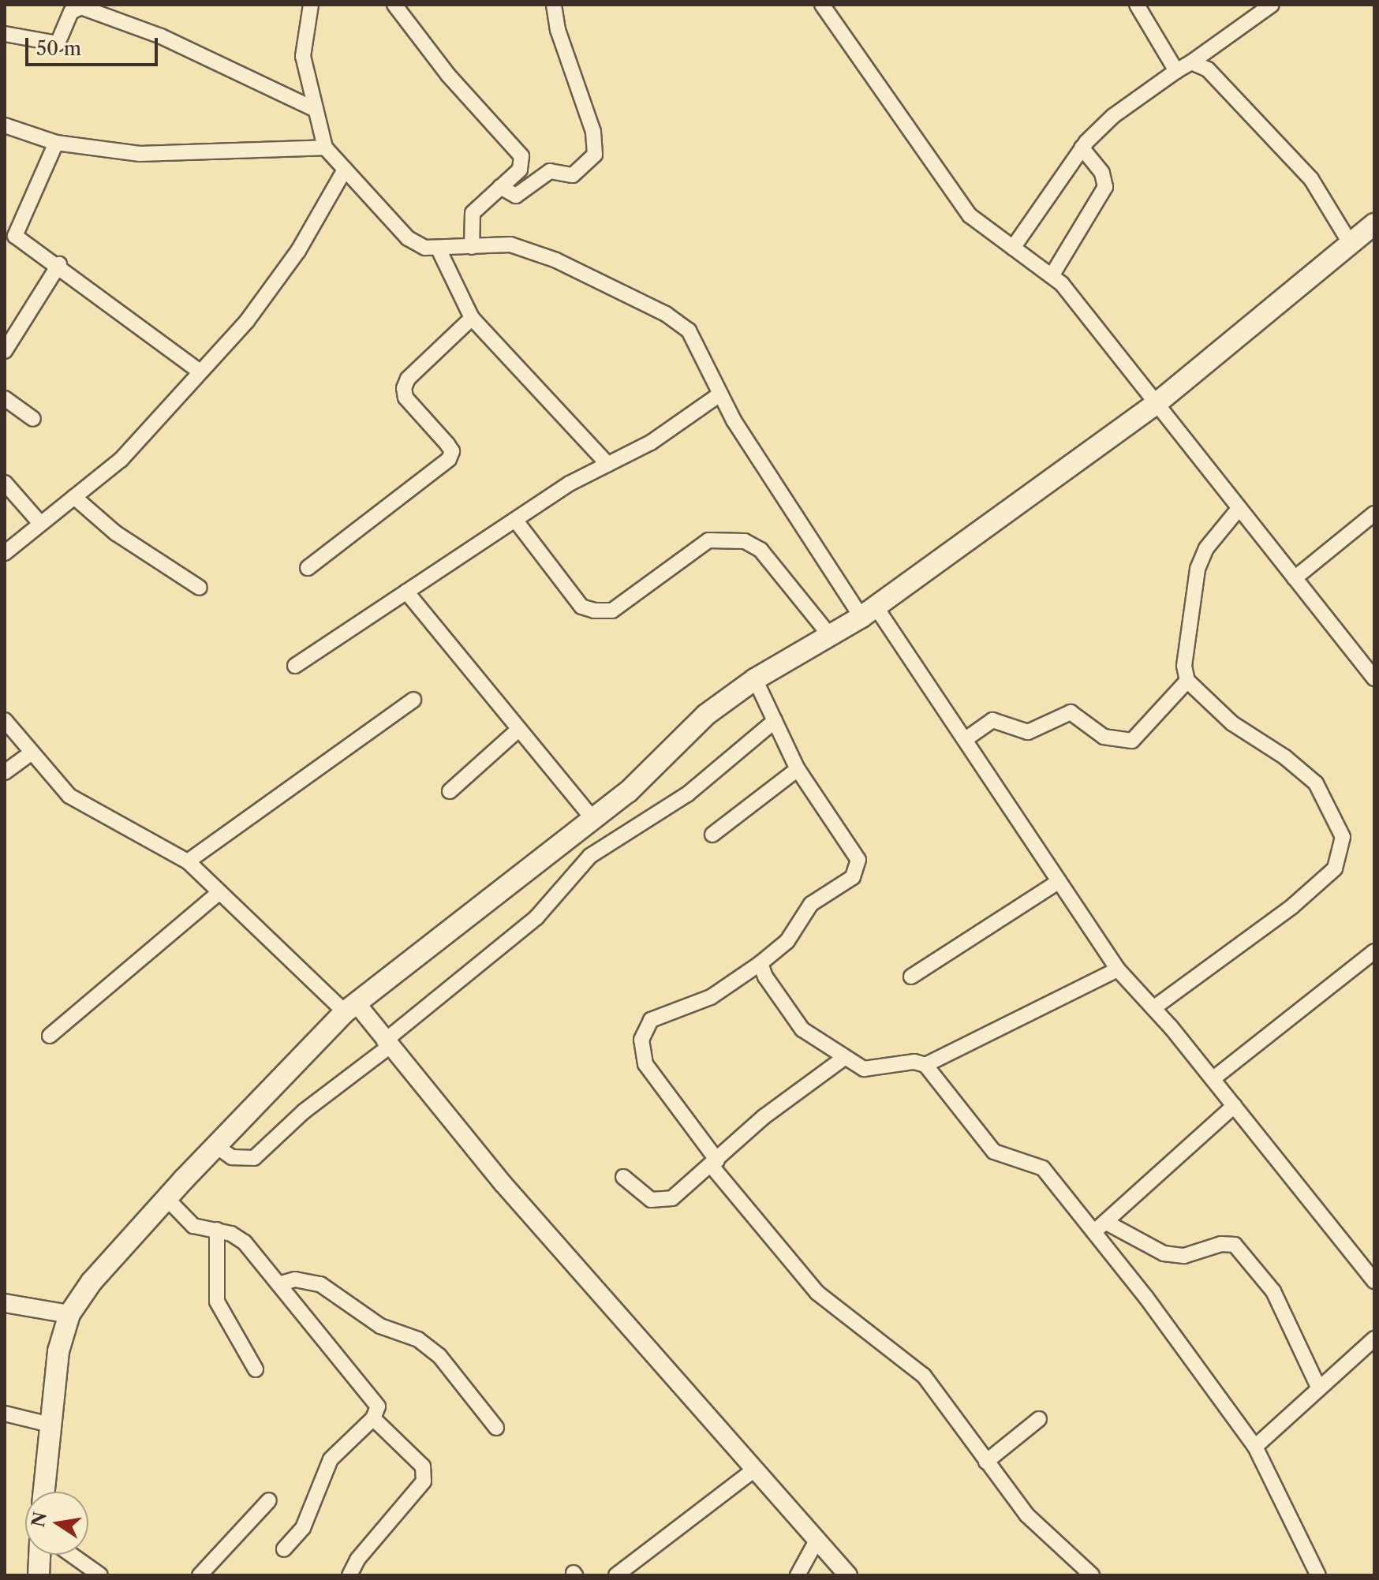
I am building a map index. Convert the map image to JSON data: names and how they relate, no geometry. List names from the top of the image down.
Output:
{
  "scale_bar": "50 m",
  "north": "left"
}
